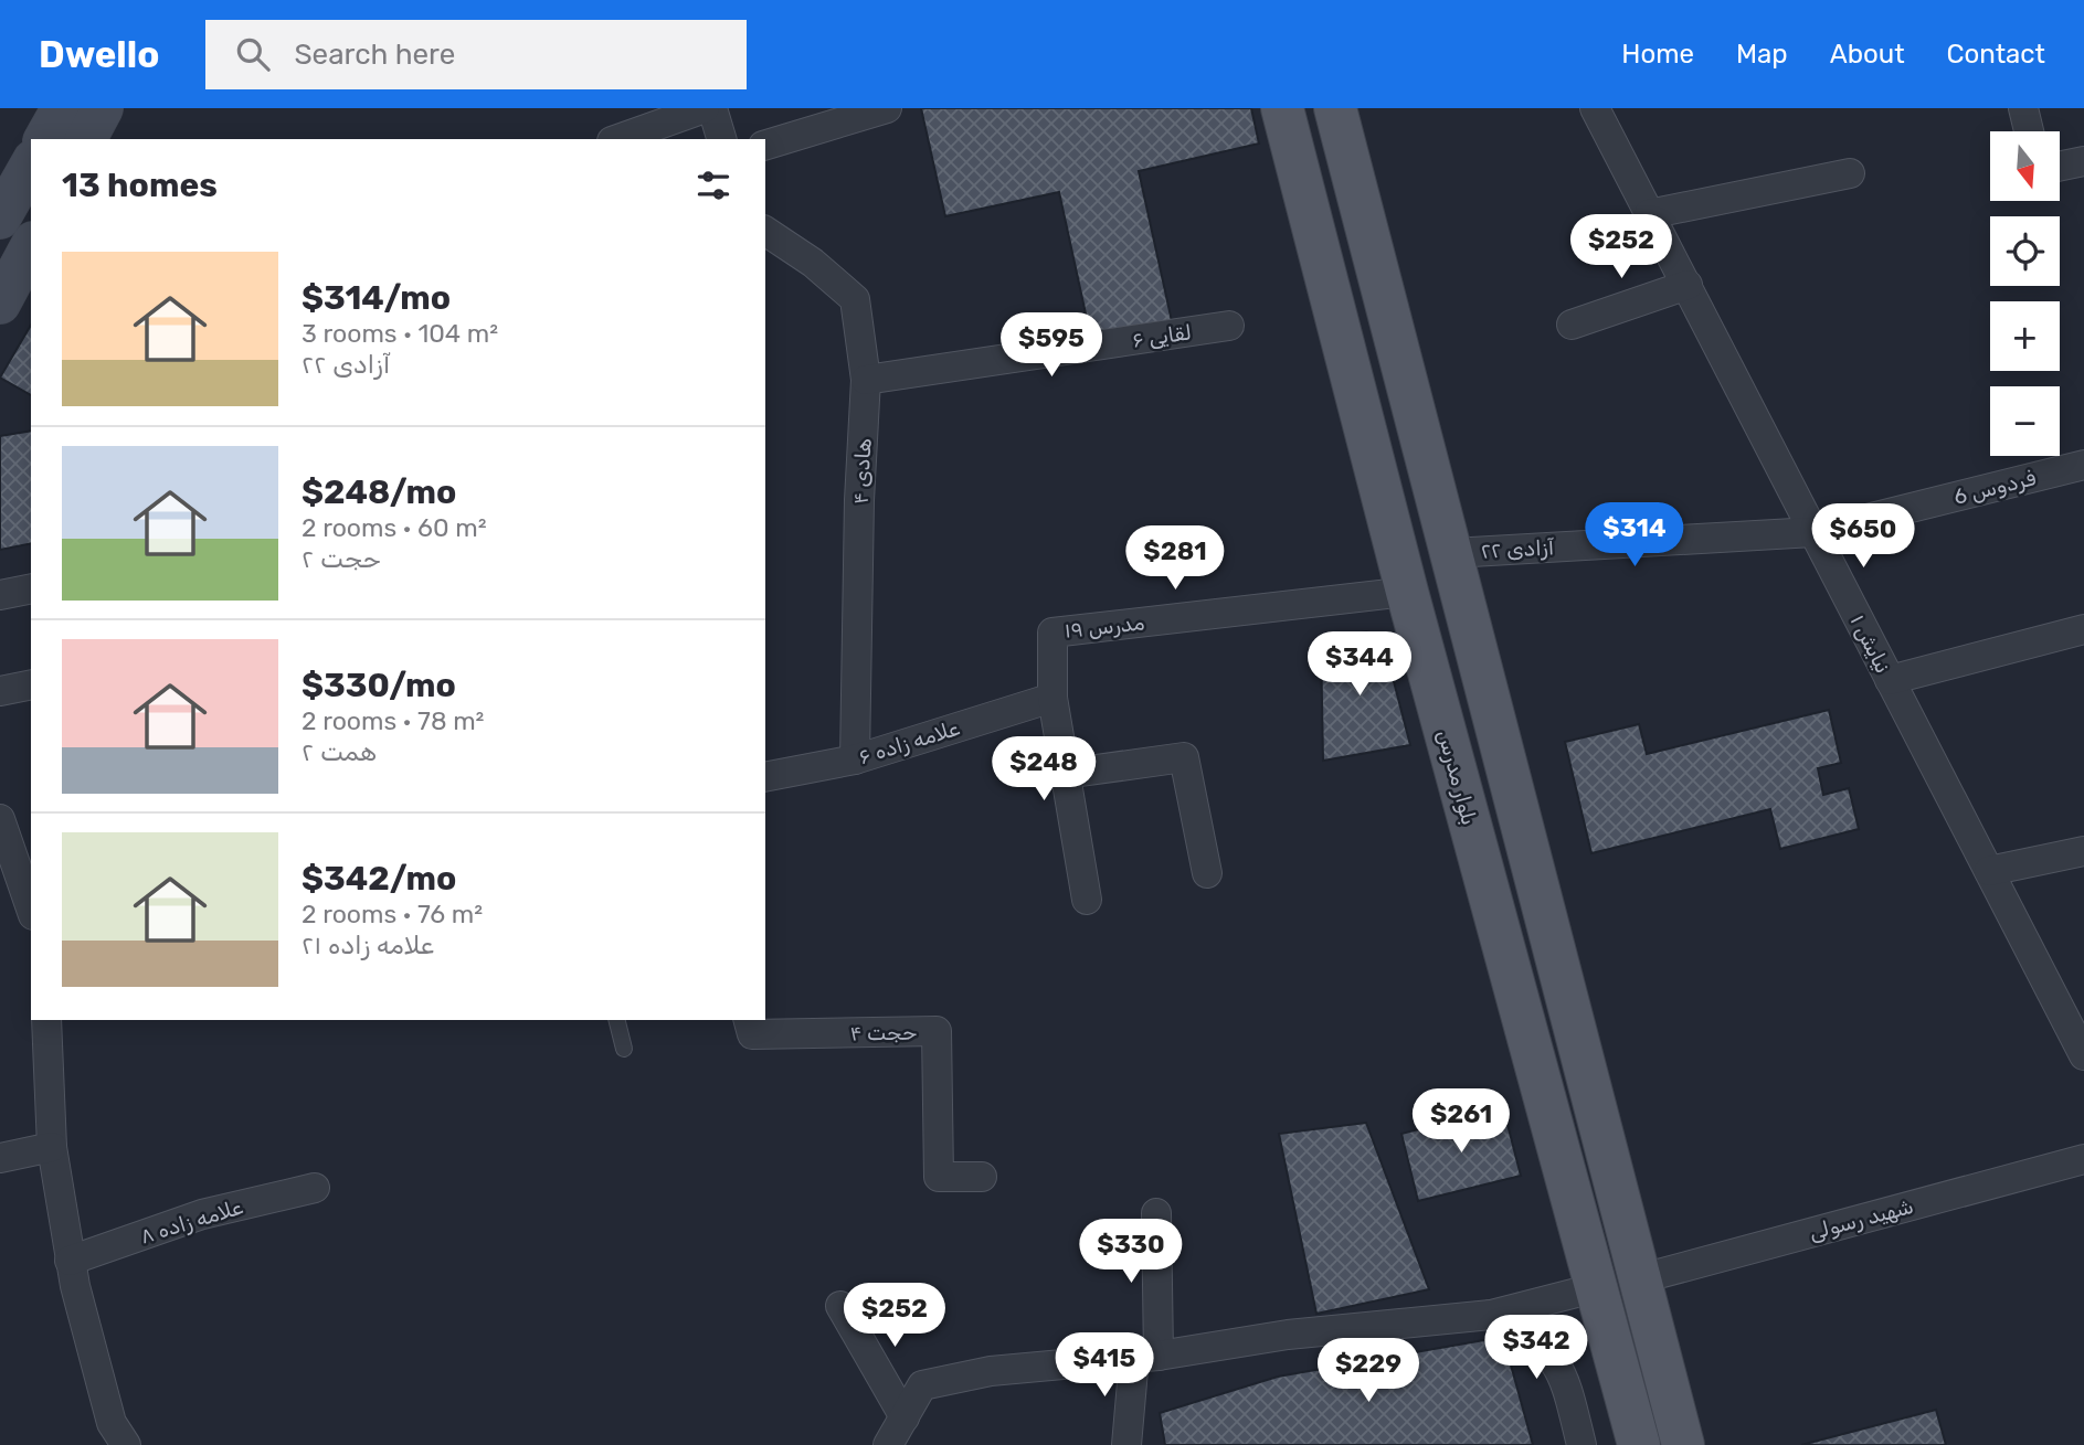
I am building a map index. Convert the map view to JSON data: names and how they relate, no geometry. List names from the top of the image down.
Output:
{
  "streets": {
    "main road": ["بلوار مدرس"],
    "street": [
      "لقایی ۶",
      "هادی ۴",
      "فردوس 6",
      "آزادی ٢٢",
      "مدرس ۱۹",
      "نیایش ۱",
      "علامه زاده ۶",
      "حجت ۴",
      "شهید رسولی",
      "علامه زاده ۸"
    ]
  },
  "crossings": [
    ["لقایی ۶", "هادی ۴"],
    ["هادی ۴", "علامه زاده ۶"],
    ["فردوس 6", "آزادی ٢٢"],
    ["فردوس 6", "نیایش ۱"],
    ["آزادی ٢٢", "نیایش ۱"],
    ["آزادی ٢٢", "بلوار مدرس"],
    ["مدرس ۱۹", "علامه زاده ۶"],
    ["مدرس ۱۹", "بلوار مدرس"],
    ["بلوار مدرس", "شهید رسولی"]
  ],
  "north": "bottom",
  "page": {
    "header": "Dwello",
    "search": "Search here",
    "nav": [
      "Home",
      "Map",
      "About",
      "Contact"
    ],
    "map_buttons": ["+", "−"],
    "heading": "13 homes",
    "price": [
      "$252",
      "$595",
      "$314",
      "$650",
      "$281",
      "$344",
      "$248",
      "$261",
      "$330",
      "$252",
      "$342",
      "$415",
      "$229"
    ],
    "list": [
      {
        "name": "$314/mo",
        "note": "3 rooms · 104 m² · آزادی ٢٢"
      },
      {
        "name": "$248/mo",
        "note": "2 rooms · 60 m² · حجت ۲"
      },
      {
        "name": "$330/mo",
        "note": "2 rooms · 78 m² · همت ۲"
      },
      {
        "name": "$342/mo",
        "note": "2 rooms · 76 m² · علامه زاده ۲۱"
      }
    ]
  }
}
